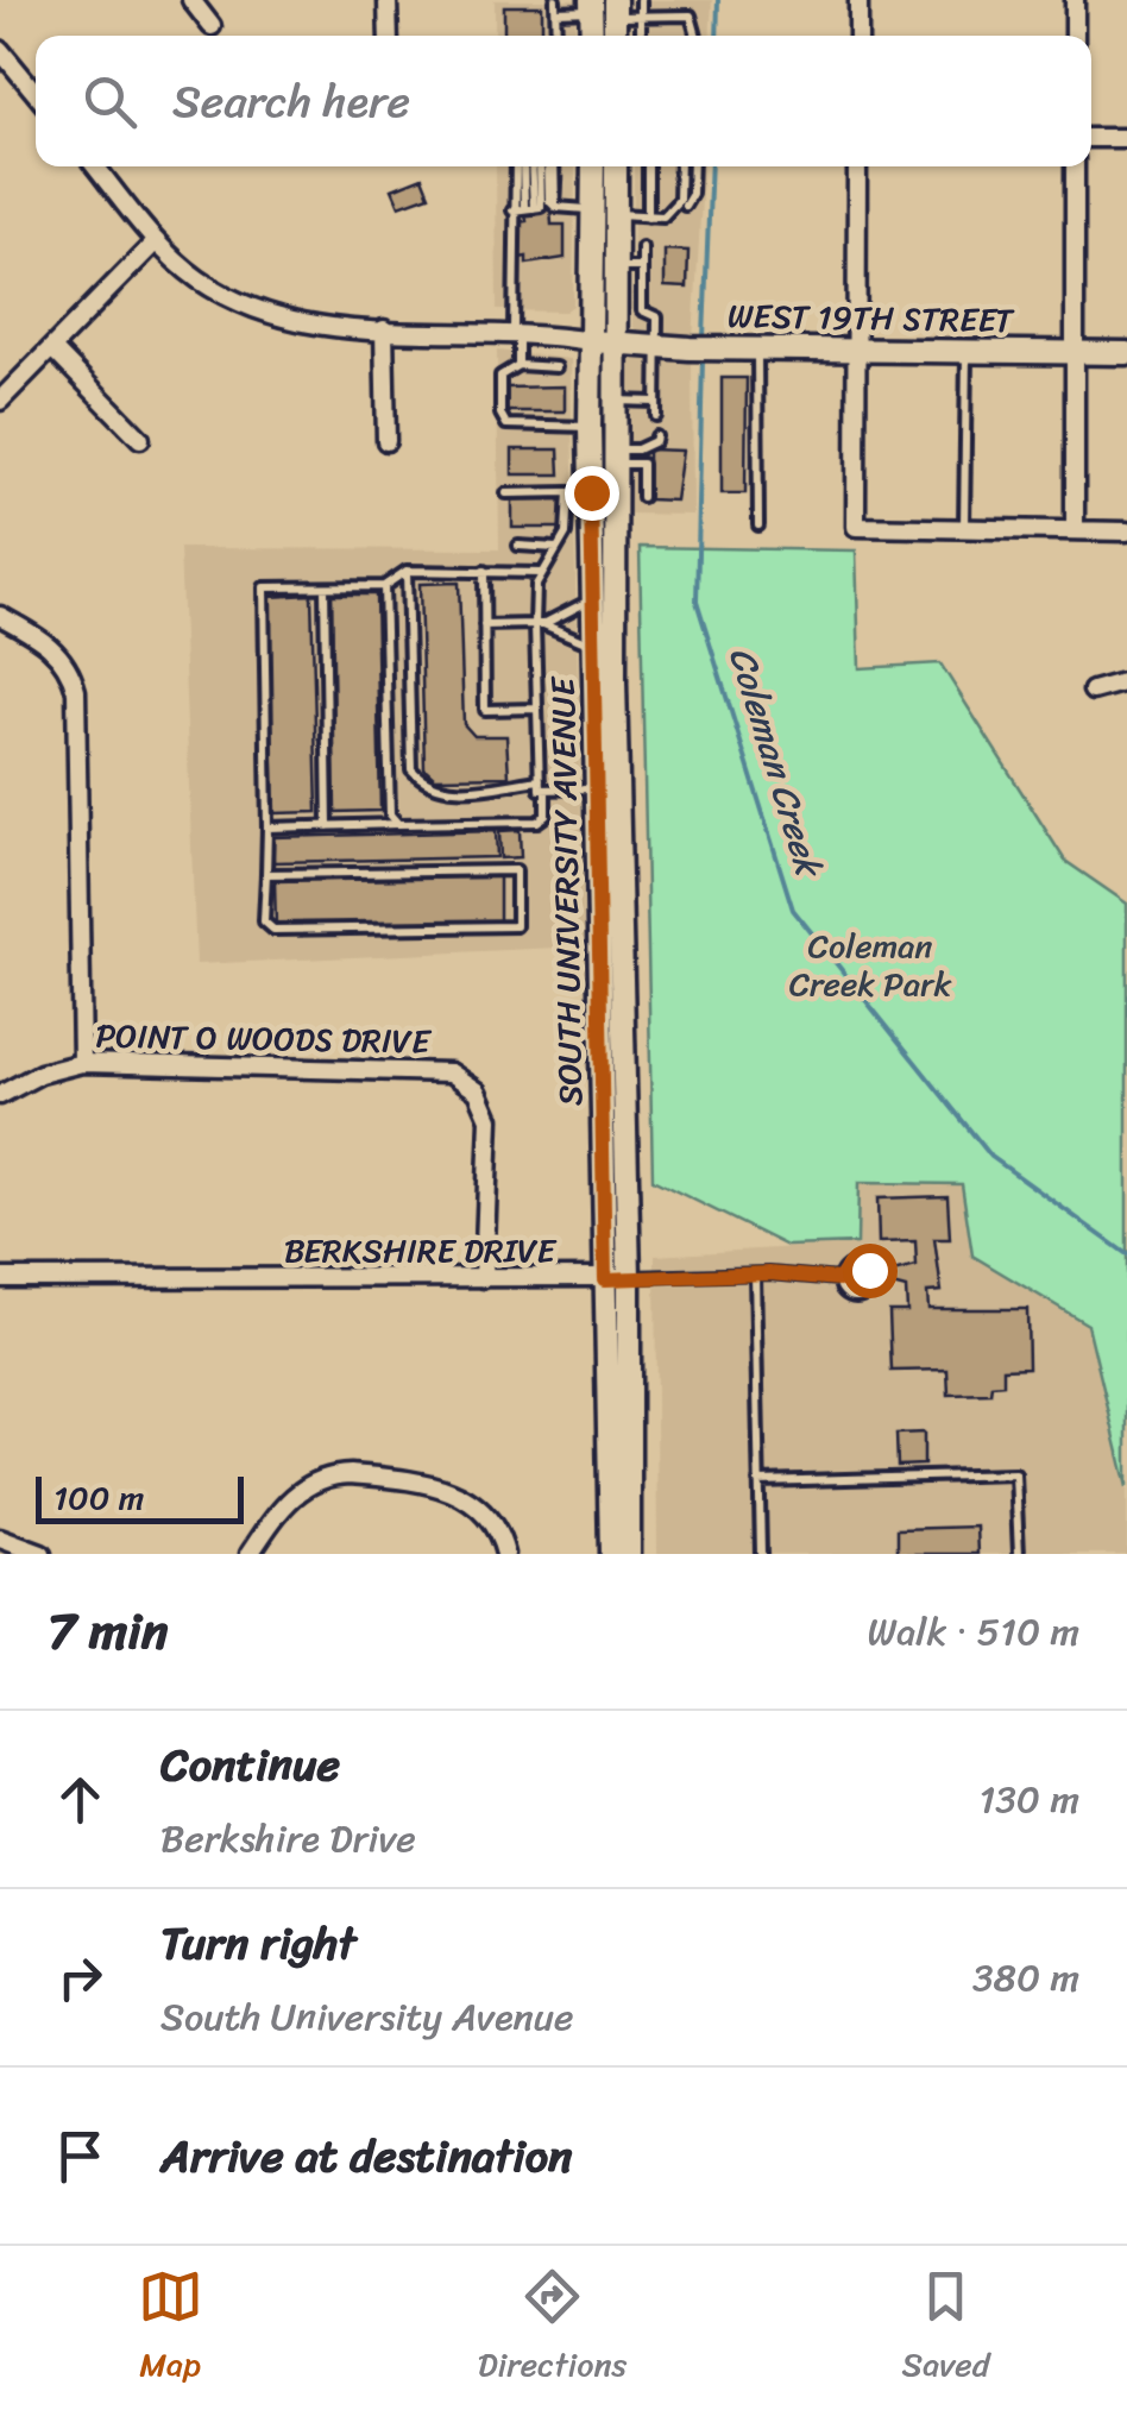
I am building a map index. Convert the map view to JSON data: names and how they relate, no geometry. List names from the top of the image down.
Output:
{
  "streets": {
    "main road": ["WEST 19TH STREET", "SOUTH UNIVERSITY AVENUE"],
    "street": ["POINT O WOODS DRIVE", "BERKSHIRE DRIVE"]
  },
  "crossings": [
    ["WEST 19TH STREET", "SOUTH UNIVERSITY AVENUE"],
    ["SOUTH UNIVERSITY AVENUE", "BERKSHIRE DRIVE"],
    ["POINT O WOODS DRIVE", "BERKSHIRE DRIVE"]
  ],
  "water": ["Coleman Creek"],
  "parks": ["Coleman Creek Park"],
  "scale_bar": "100 m",
  "page": {
    "search": "Search here",
    "scale": "100 m",
    "heading": ["7 min", "Walk · 510 m"],
    "list": [
      ["Continue", "Berkshire Drive", "130 m"],
      ["Turn right", "South University Avenue", "380 m"],
      "Arrive at destination"
    ],
    "nav": ["Map", "Directions", "Saved"]
  }
}
